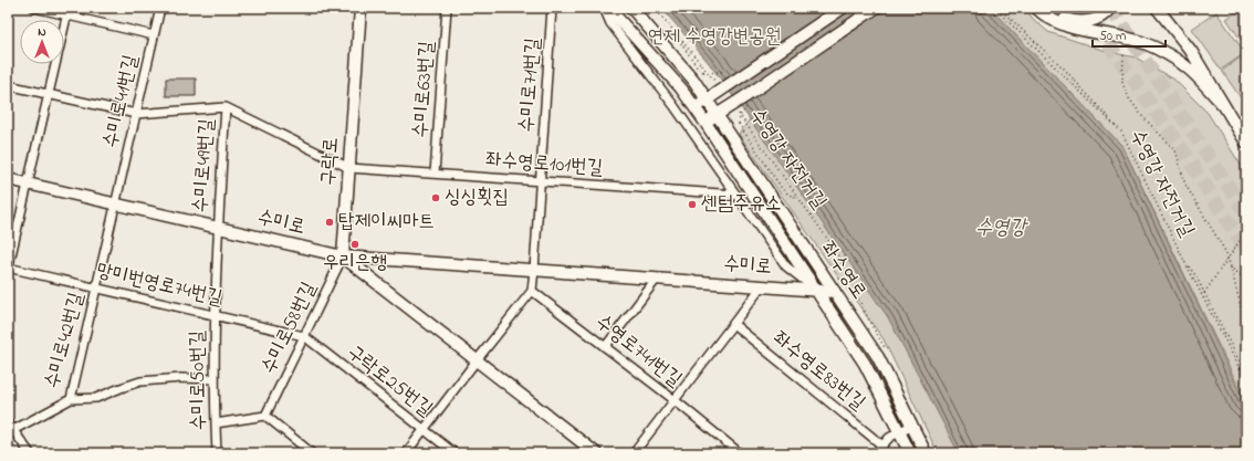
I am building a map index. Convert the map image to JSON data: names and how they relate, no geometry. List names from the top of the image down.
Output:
{
  "streets": {
    "main road": ["구락로", "수미로", "좌수영로"],
    "street": [
      "수미로71번길",
      "수미로63번길",
      "수미로41번길",
      "좌수영로101번길",
      "수미로49번길",
      "망미번영로74번길",
      "수미로58번길",
      "수미로42번길",
      "수영로741번길",
      "좌수영로83번길",
      "수미로50번길",
      "구락로25번길"
    ],
    "path": ["수영강 자전거길"]
  },
  "crossings": [
    ["수미로71번길", "좌수영로101번길"],
    ["수미로71번길", "수미로"],
    ["수미로63번길", "좌수영로101번길"],
    ["수미로41번길", "수미로"],
    ["수미로41번길", "수미로42번길"],
    ["구락로", "좌수영로101번길"],
    ["구락로", "수미로"],
    ["구락로", "수미로58번길"],
    ["수미로49번길", "수미로"],
    ["수미로49번길", "수미로50번길"],
    ["수미로", "좌수영로"],
    ["수미로", "수미로58번길"],
    ["수미로", "수미로42번길"],
    ["수미로", "수미로50번길"],
    ["망미번영로74번길", "수미로58번길"],
    ["망미번영로74번길", "수미로42번길"],
    ["망미번영로74번길", "수미로50번길"],
    ["망미번영로74번길", "구락로25번길"],
    ["수미로58번길", "구락로25번길"]
  ],
  "water": ["수영강"],
  "parks": ["연제 수영강변공원"],
  "places": [
    "싱싱횟집",
    "센텀주유소",
    "탑제이씨마트",
    "우리은행"
  ],
  "scale_bar": "50 m",
  "north": "top"
}
